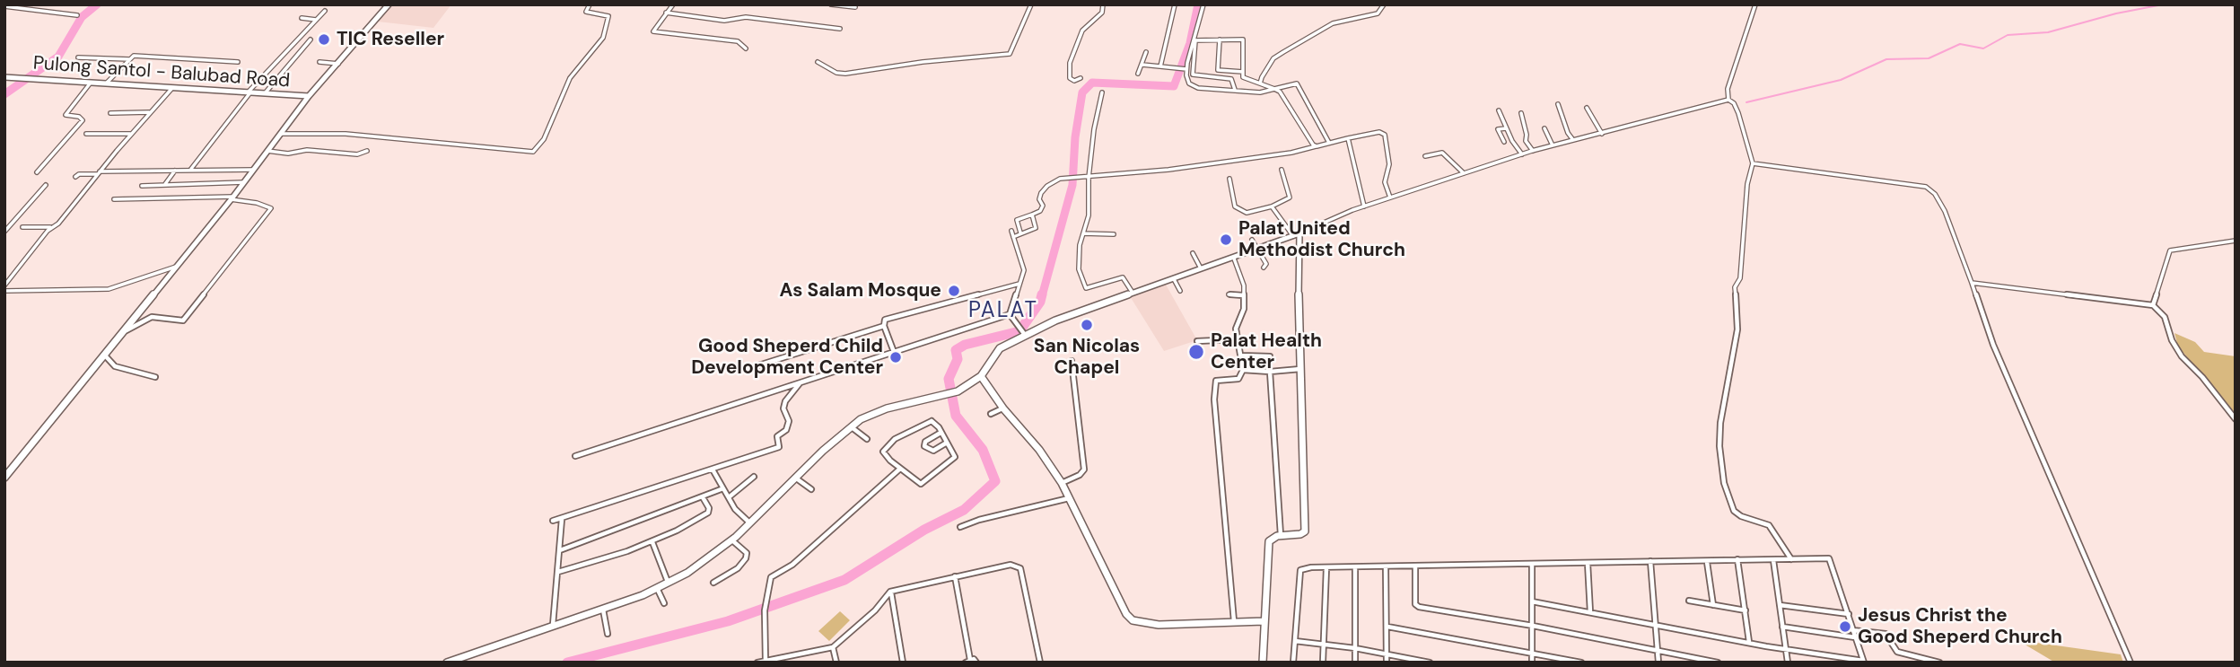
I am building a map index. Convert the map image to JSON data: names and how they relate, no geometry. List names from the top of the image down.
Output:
{
  "streets": {
    "street": ["Pulong Santol - Balubad Road"]
  },
  "districts": ["PALAT"],
  "places": [
    "TIC Reseller",
    "Palat United Methodist Church",
    "As Salam Mosque",
    "San Nicolas Chapel",
    "Palat Health Center",
    "Good Sheperd Child Development Center",
    "Jesus Christ the Good Sheperd Church"
  ]
}
